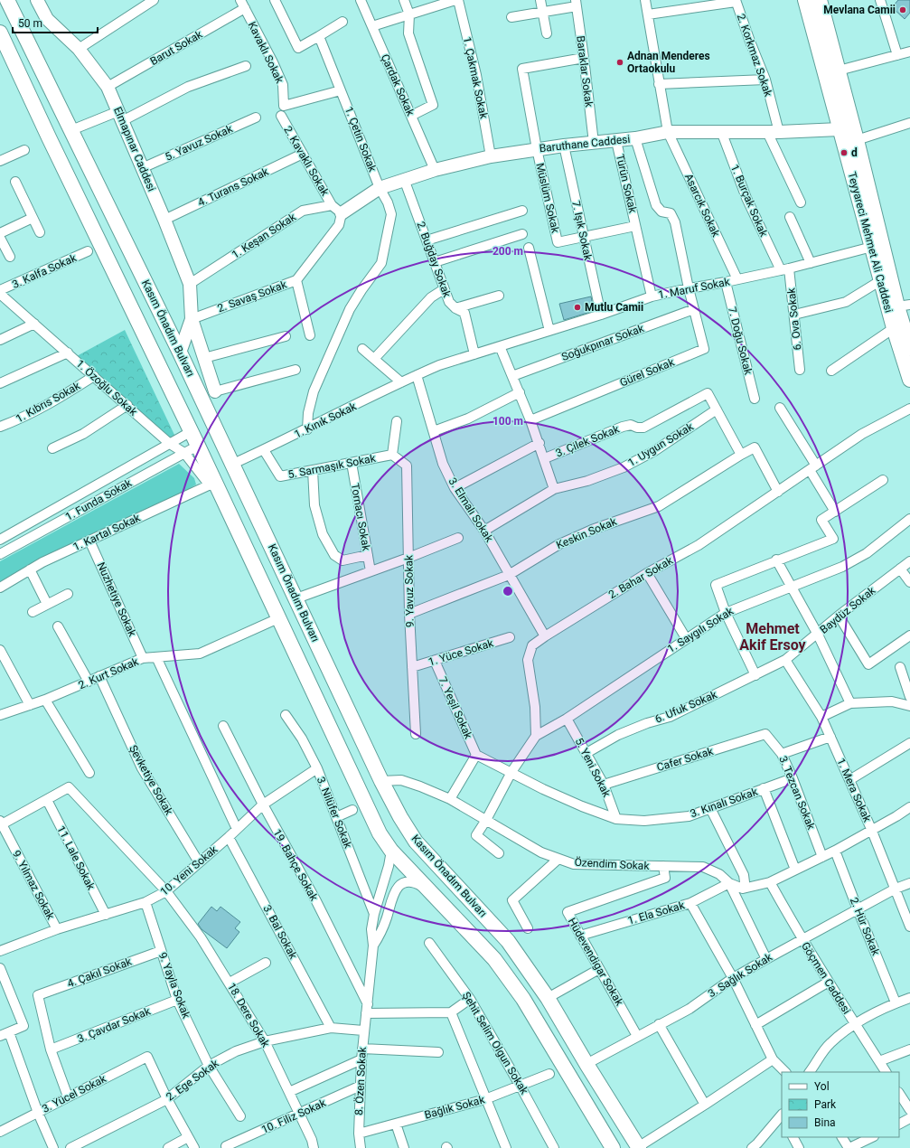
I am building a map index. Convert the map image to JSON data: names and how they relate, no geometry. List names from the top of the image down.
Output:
{
  "streets": {
    "main road": ["Teyyareci Mehmet Ali Caddesi", "Kasım Önadım Bulvarı"],
    "street": [
      "Barut Sokak",
      "Kavaklı Sokak",
      "2. Korkmaz Sokak",
      "Baraklar Sokak",
      "1. Çakmak Sokak",
      "Çardak Sokak",
      "1. Çetin Sokak",
      "5. Yavuz Sokak",
      "Baruthane Caddesi",
      "Elmapınar Caddesi",
      "2. Kavaklı Sokak",
      "Türün Sokak",
      "4. Turans Sokak",
      "Müslüm Sokak",
      "1. Burçak Sokak",
      "Asarcık Sokak",
      "7. Işık Sokak",
      "1. Keşan Sokak",
      "2. Buğday Sokak",
      "3. Kalfa Sokak",
      "1. Maruf Sokak",
      "2. Savaş Sokak",
      "6. Ova Sokak",
      "7. Doğu Sokak",
      "Soğukpınar Sokak",
      "Gürel Sokak",
      "1. Özoğlu Sokak",
      "1. Kıbrıs Sokak",
      "1. Kınık Sokak",
      "3. Çilek Sokak",
      "1. Uygun Sokak",
      "5. Sarmaşık Sokak",
      "1. Funda Sokak",
      "3. Elmalı Sokak",
      "Tornacı Sokak",
      "1. Kartal Sokak",
      "Keskin Sokak",
      "2. Bahar Sokak",
      "9. Yavuz Sokak",
      "Nuzhetiye Sokak",
      "Baydüz Sokak",
      "1. Saygılı Sokak",
      "1. Yüce Sokak",
      "2. Kurt Sokak",
      "6. Ufuk Sokak",
      "7. Yeşil Sokak",
      "Cafer Sokak",
      "5. Yeni Sokak",
      "Şevketiye Sokak",
      "1. Mera Sokak",
      "3. Tezcan Sokak",
      "3. Kınalı Sokak",
      "3. Nilüfer Sokak",
      "11. Lale Sokak",
      "Özendim Sokak",
      "19. Bahçe Sokak",
      "10. Yeni Sokak",
      "9. Yılmaz Sokak",
      "1. Ela Sokak",
      "2. Hür Sokak",
      "3. Bal Sokak",
      "Hüdevendigar Sokak",
      "4. Çakıl Sokak",
      "3. Sağlık Sokak",
      "Göçmen Caddesi",
      "9. Yayla Sokak",
      "18. Dere Sokak",
      "3. Çavdar Sokak",
      "Şehit Selim Olgun Sokak",
      "2. Ege Sokak",
      "8. Özen Sokak",
      "3. Yücel Sokak",
      "Bağlık Sokak",
      "10. Filiz Sokak"
    ]
  },
  "crossings": [
    ["Barut Sokak", "Kavaklı Sokak"],
    ["Barut Sokak", "Elmapınar Caddesi"],
    ["Kavaklı Sokak", "1. Çetin Sokak"],
    ["2. Korkmaz Sokak", "Baruthane Caddesi"],
    ["Baraklar Sokak", "Baruthane Caddesi"],
    ["1. Çakmak Sokak", "Baruthane Caddesi"],
    ["Çardak Sokak", "Baruthane Caddesi"],
    ["1. Çetin Sokak", "Baruthane Caddesi"],
    ["1. Çetin Sokak", "1. Kınık Sokak"],
    ["5. Yavuz Sokak", "Elmapınar Caddesi"],
    ["Baruthane Caddesi", "2. Kavaklı Sokak"],
    ["Baruthane Caddesi", "Türün Sokak"],
    ["Baruthane Caddesi", "Müslüm Sokak"],
    ["Baruthane Caddesi", "1. Burçak Sokak"],
    ["Baruthane Caddesi", "Asarcık Sokak"],
    ["Baruthane Caddesi", "7. Işık Sokak"],
    ["Baruthane Caddesi", "1. Keşan Sokak"],
    ["Baruthane Caddesi", "Teyyareci Mehmet Ali Caddesi"],
    ["Baruthane Caddesi", "2. Buğday Sokak"],
    ["Baruthane Caddesi", "2. Savaş Sokak"],
    ["Baruthane Caddesi", "Gürel Sokak"],
    ["Elmapınar Caddesi", "4. Turans Sokak"],
    ["Elmapınar Caddesi", "1. Keşan Sokak"],
    ["Elmapınar Caddesi", "2. Savaş Sokak"],
    ["Elmapınar Caddesi", "Kasım Önadım Bulvarı"],
    ["2. Kavaklı Sokak", "4. Turans Sokak"],
    ["2. Kavaklı Sokak", "1. Keşan Sokak"],
    ["2. Kavaklı Sokak", "2. Savaş Sokak"],
    ["Türün Sokak", "Müslüm Sokak"],
    ["Türün Sokak", "7. Işık Sokak"],
    ["Türün Sokak", "1. Maruf Sokak"],
    ["Müslüm Sokak", "7. Işık Sokak"],
    ["1. Burçak Sokak", "1. Maruf Sokak"],
    ["1. Burçak Sokak", "6. Ova Sokak"],
    ["Asarcık Sokak", "1. Maruf Sokak"],
    ["7. Işık Sokak", "1. Maruf Sokak"],
    ["1. Keşan Sokak", "2. Savaş Sokak"],
    ["Teyyareci Mehmet Ali Caddesi", "1. Maruf Sokak"],
    ["2. Buğday Sokak", "1. Maruf Sokak"],
    ["3. Kalfa Sokak", "1. Özoğlu Sokak"],
    ["1. Maruf Sokak", "6. Ova Sokak"],
    ["1. Maruf Sokak", "7. Doğu Sokak"],
    ["1. Maruf Sokak", "Gürel Sokak"],
    ["1. Maruf Sokak", "1. Kınık Sokak"],
    ["1. Maruf Sokak", "3. Elmalı Sokak"],
    ["Kasım Önadım Bulvarı", "1. Kınık Sokak"],
    ["Kasım Önadım Bulvarı", "Özendim Sokak"],
    ["Kasım Önadım Bulvarı", "3. Sağlık Sokak"],
    ["Soğukpınar Sokak", "Gürel Sokak"],
    ["1. Özoğlu Sokak", "1. Kıbrıs Sokak"],
    ["1. Özoğlu Sokak", "1. Funda Sokak"],
    ["1. Özoğlu Sokak", "1. Kartal Sokak"],
    ["1. Kınık Sokak", "5. Sarmaşık Sokak"],
    ["1. Kınık Sokak", "3. Elmalı Sokak"],
    ["3. Çilek Sokak", "1. Uygun Sokak"],
    ["1. Uygun Sokak", "3. Elmalı Sokak"],
    ["5. Sarmaşık Sokak", "Tornacı Sokak"],
    ["5. Sarmaşık Sokak", "9. Yavuz Sokak"],
    ["3. Elmalı Sokak", "Keskin Sokak"],
    ["3. Elmalı Sokak", "2. Bahar Sokak"],
    ["1. Kartal Sokak", "Nuzhetiye Sokak"],
    ["Keskin Sokak", "2. Bahar Sokak"],
    ["Keskin Sokak", "9. Yavuz Sokak"],
    ["2. Bahar Sokak", "1. Saygılı Sokak"],
    ["9. Yavuz Sokak", "1. Yüce Sokak"],
    ["Nuzhetiye Sokak", "2. Kurt Sokak"],
    ["Baydüz Sokak", "6. Ufuk Sokak"],
    ["Baydüz Sokak", "1. Mera Sokak"],
    ["1. Saygılı Sokak", "5. Yeni Sokak"],
    ["1. Yüce Sokak", "7. Yeşil Sokak"],
    ["2. Kurt Sokak", "Şevketiye Sokak"],
    ["6. Ufuk Sokak", "5. Yeni Sokak"],
    ["6. Ufuk Sokak", "1. Mera Sokak"],
    ["Cafer Sokak", "5. Yeni Sokak"],
    ["Cafer Sokak", "3. Tezcan Sokak"],
    ["5. Yeni Sokak", "3. Kınalı Sokak"],
    ["Şevketiye Sokak", "10. Yeni Sokak"],
    ["1. Mera Sokak", "3. Sağlık Sokak"],
    ["3. Tezcan Sokak", "3. Kınalı Sokak"],
    ["3. Nilüfer Sokak", "10. Yeni Sokak"],
    ["3. Nilüfer Sokak", "8. Özen Sokak"],
    ["11. Lale Sokak", "10. Yeni Sokak"],
    ["11. Lale Sokak", "18. Dere Sokak"],
    ["Özendim Sokak", "1. Ela Sokak"],
    ["Özendim Sokak", "Hüdevendigar Sokak"],
    ["Özendim Sokak", "3. Sağlık Sokak"],
    ["19. Bahçe Sokak", "10. Yeni Sokak"],
    ["19. Bahçe Sokak", "8. Özen Sokak"],
    ["10. Yeni Sokak", "9. Yılmaz Sokak"],
    ["10. Yeni Sokak", "3. Bal Sokak"],
    ["10. Yeni Sokak", "9. Yayla Sokak"],
    ["10. Yeni Sokak", "18. Dere Sokak"],
    ["1. Ela Sokak", "Hüdevendigar Sokak"],
    ["2. Hür Sokak", "3. Sağlık Sokak"],
    ["3. Bal Sokak", "2. Ege Sokak"],
    ["Hüdevendigar Sokak", "3. Sağlık Sokak"],
    ["4. Çakıl Sokak", "9. Yayla Sokak"],
    ["4. Çakıl Sokak", "3. Çavdar Sokak"],
    ["3. Sağlık Sokak", "Göçmen Caddesi"],
    ["9. Yayla Sokak", "3. Çavdar Sokak"],
    ["9. Yayla Sokak", "2. Ege Sokak"],
    ["18. Dere Sokak", "2. Ege Sokak"],
    ["18. Dere Sokak", "10. Filiz Sokak"],
    ["Şehit Selim Olgun Sokak", "Bağlık Sokak"],
    ["2. Ege Sokak", "8. Özen Sokak"],
    ["2. Ege Sokak", "3. Yücel Sokak"],
    ["8. Özen Sokak", "Bağlık Sokak"],
    ["8. Özen Sokak", "10. Filiz Sokak"]
  ],
  "districts": ["Mehmet Akif Ersoy"],
  "places": [
    "Mevlana Camii",
    "Adnan Menderes Ortaokulu",
    "d",
    "Mutlu Camii"
  ],
  "legend": ["Yol", "Park", "Bina"],
  "scale_bar": "50 m",
  "rings": ["200 m", "100 m"]
}
